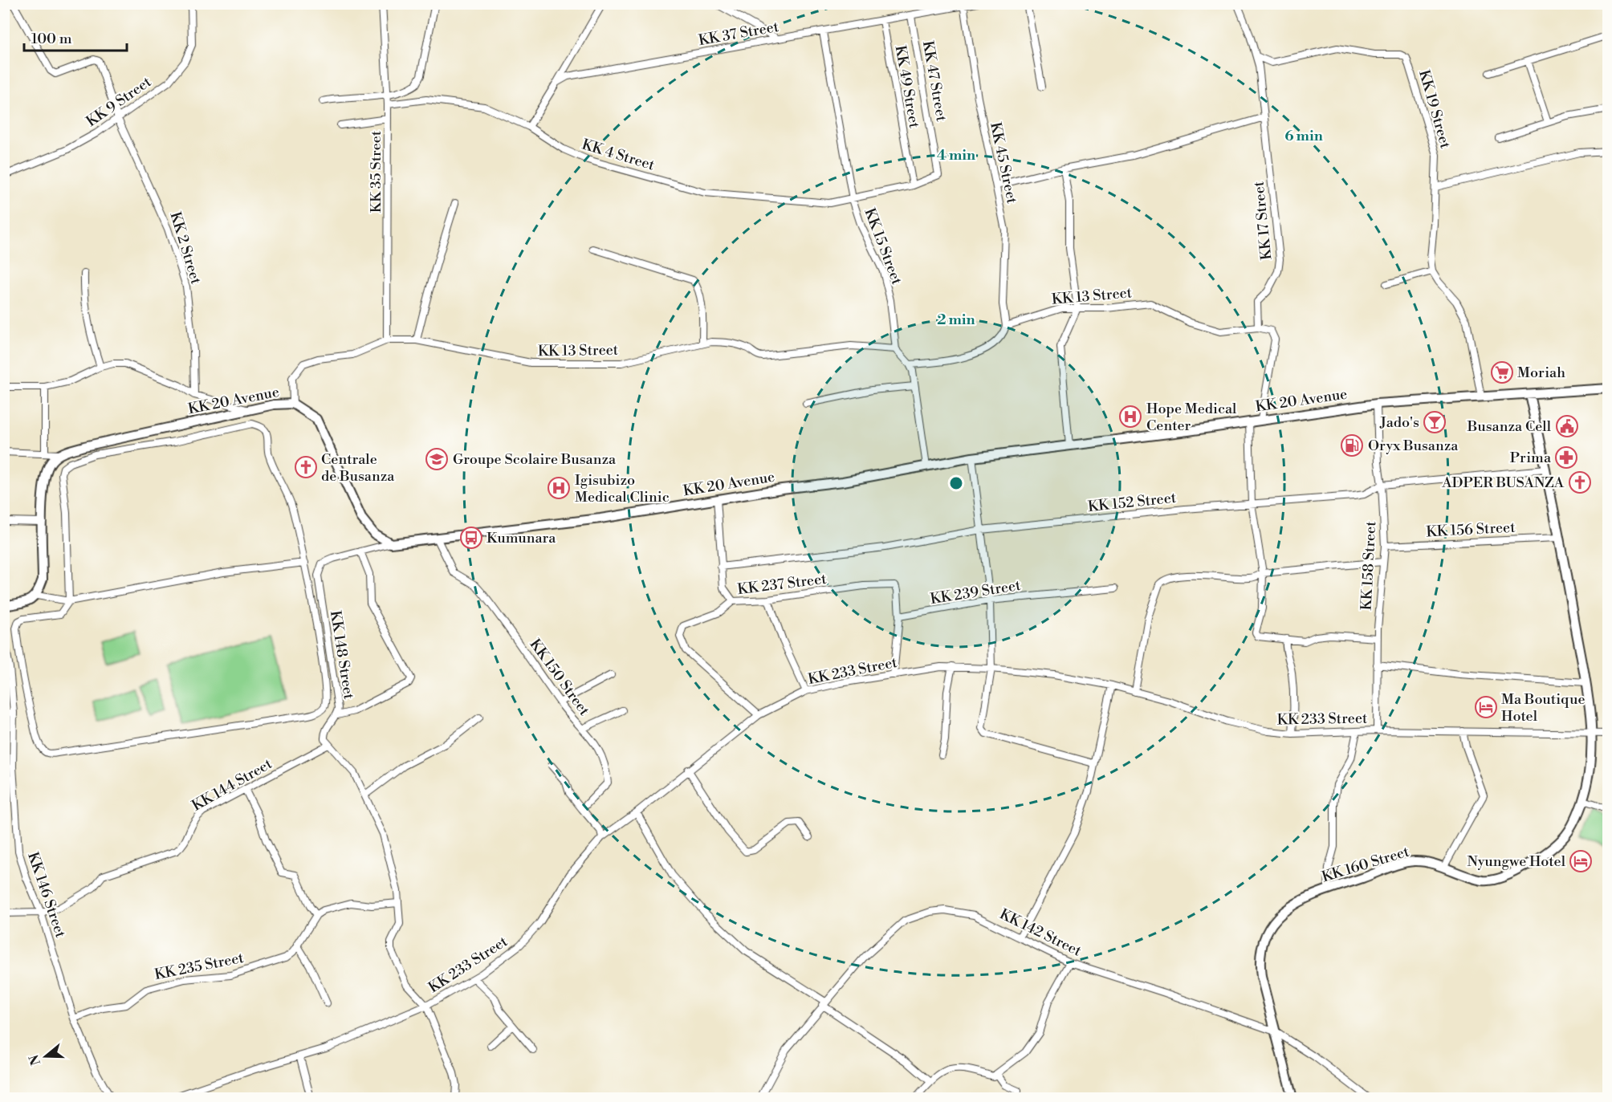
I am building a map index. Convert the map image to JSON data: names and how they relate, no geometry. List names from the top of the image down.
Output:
{
  "streets": {
    "main road": ["KK 20 Avenue", "KK 160 Street"],
    "street": [
      "KK 37 Street",
      "KK 47 Street",
      "KK 49 Street",
      "KK 9 Street",
      "KK 19 Street",
      "KK 4 Street",
      "KK 45 Street",
      "KK 35 Street",
      "KK 17 Street",
      "KK 15 Street",
      "KK 2 Street",
      "KK 13 Street",
      "KK 152 Street",
      "KK 156 Street",
      "KK 158 Street",
      "KK 237 Street",
      "KK 239 Street",
      "KK 148 Street",
      "KK 233 Street",
      "KK 150 Street",
      "KK 144 Street",
      "KK 146 Street",
      "KK 142 Street",
      "KK 235 Street"
    ]
  },
  "crossings": [
    ["KK 37 Street", "KK 47 Street"],
    ["KK 37 Street", "KK 49 Street"],
    ["KK 37 Street", "KK 45 Street"],
    ["KK 37 Street", "KK 15 Street"],
    ["KK 47 Street", "KK 49 Street"],
    ["KK 47 Street", "KK 4 Street"],
    ["KK 47 Street", "KK 15 Street"],
    ["KK 9 Street", "KK 2 Street"],
    ["KK 19 Street", "KK 17 Street"],
    ["KK 4 Street", "KK 35 Street"],
    ["KK 4 Street", "KK 15 Street"],
    ["KK 45 Street", "KK 13 Street"],
    ["KK 35 Street", "KK 13 Street"],
    ["KK 17 Street", "KK 13 Street"],
    ["KK 15 Street", "KK 13 Street"],
    ["KK 13 Street", "KK 20 Avenue"],
    ["KK 20 Avenue", "KK 158 Street"],
    ["KK 20 Avenue", "KK 148 Street"],
    ["KK 20 Avenue", "KK 150 Street"],
    ["KK 20 Avenue", "KK 160 Street"],
    ["KK 152 Street", "KK 158 Street"],
    ["KK 152 Street", "KK 160 Street"],
    ["KK 156 Street", "KK 158 Street"],
    ["KK 156 Street", "KK 160 Street"],
    ["KK 158 Street", "KK 233 Street"],
    ["KK 237 Street", "KK 239 Street"],
    ["KK 237 Street", "KK 233 Street"],
    ["KK 148 Street", "KK 144 Street"],
    ["KK 233 Street", "KK 160 Street"],
    ["KK 144 Street", "KK 146 Street"],
    ["KK 160 Street", "KK 142 Street"],
    ["KK 146 Street", "KK 235 Street"]
  ],
  "places": {
    "supermarket": ["Moriah"],
    "hospital": ["Hope Medical Center", "Igisubizo Medical Clinic"],
    "bar": ["Jado's"],
    "public building": ["Busanza Cell"],
    "fuel station": ["Oryx Busanza"],
    "pharmacy": ["Prima"],
    "school or university": ["Groupe Scolaire Busanza"],
    "church": ["Centrale de Busanza", "ADPER BUSANZA"],
    "bus stop": ["Kumunara"],
    "hotel": ["Ma Boutique Hotel", "Nyungwe Hotel"]
  },
  "scale_bar": "100 m",
  "north": "left",
  "rings": ["6 min", "4 min", "2 min"]
}
